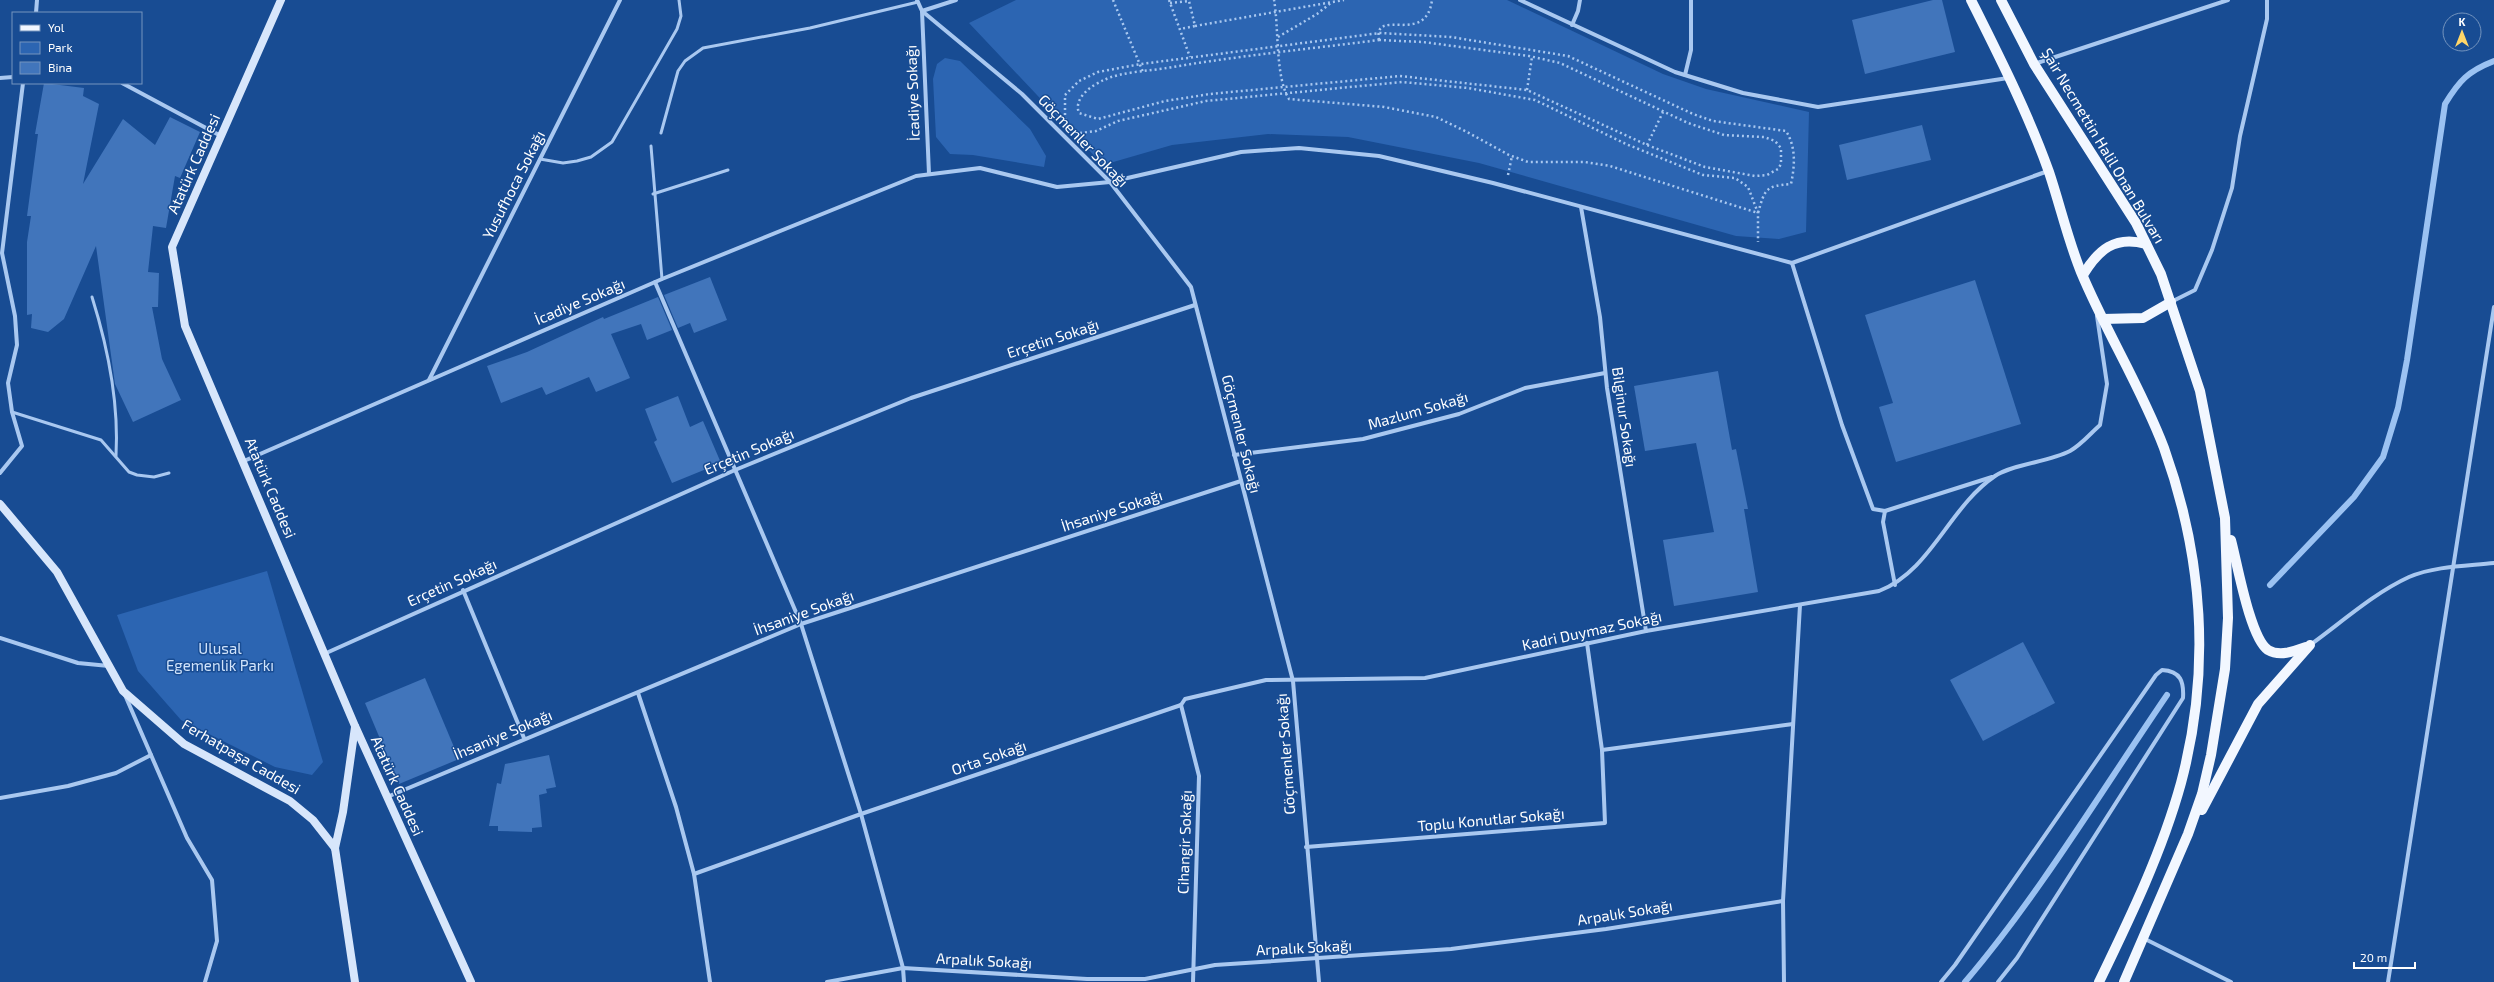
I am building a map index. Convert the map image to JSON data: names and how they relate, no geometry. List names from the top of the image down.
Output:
{
  "streets": {
    "main road": ["Şair Necmettin Halil Onan Bulvarı", "Atatürk Caddesi", "Ferhatpaşa Caddesi"],
    "street": [
      "İcadiye Sokağı",
      "Göçmenler Sokağı",
      "Yusufhoca Sokağı",
      "Erçetin Sokağı",
      "Mazlum Sokağı",
      "Bilginur Sokağı",
      "İhsaniye Sokağı",
      "Kadri Duymaz Sokağı",
      "Orta Sokağı",
      "Toplu Konutlar Sokağı",
      "Cihangir Sokağı",
      "Arpalık Sokağı"
    ]
  },
  "crossings": [
    ["İcadiye Sokağı", "Göçmenler Sokağı"],
    ["İcadiye Sokağı", "Atatürk Caddesi"],
    ["İcadiye Sokağı", "Yusufhoca Sokağı"],
    ["İcadiye Sokağı", "Bilginur Sokağı"],
    ["Göçmenler Sokağı", "Erçetin Sokağı"],
    ["Göçmenler Sokağı", "Mazlum Sokağı"],
    ["Göçmenler Sokağı", "İhsaniye Sokağı"],
    ["Göçmenler Sokağı", "Kadri Duymaz Sokağı"],
    ["Göçmenler Sokağı", "Orta Sokağı"],
    ["Göçmenler Sokağı", "Toplu Konutlar Sokağı"],
    ["Göçmenler Sokağı", "Arpalık Sokağı"],
    ["Şair Necmettin Halil Onan Bulvarı", "Kadri Duymaz Sokağı"],
    ["Atatürk Caddesi", "Erçetin Sokağı"],
    ["Atatürk Caddesi", "İhsaniye Sokağı"],
    ["Mazlum Sokağı", "Bilginur Sokağı"],
    ["Bilginur Sokağı", "Kadri Duymaz Sokağı"],
    ["Kadri Duymaz Sokağı", "Orta Sokağı"],
    ["Kadri Duymaz Sokağı", "Toplu Konutlar Sokağı"],
    ["Orta Sokağı", "Cihangir Sokağı"],
    ["Cihangir Sokağı", "Arpalık Sokağı"]
  ],
  "parks": ["Ulusal Egemenlik Parkı"],
  "legend": ["Yol", "Park", "Bina"],
  "scale_bar": "20 m",
  "north": "top"
}
